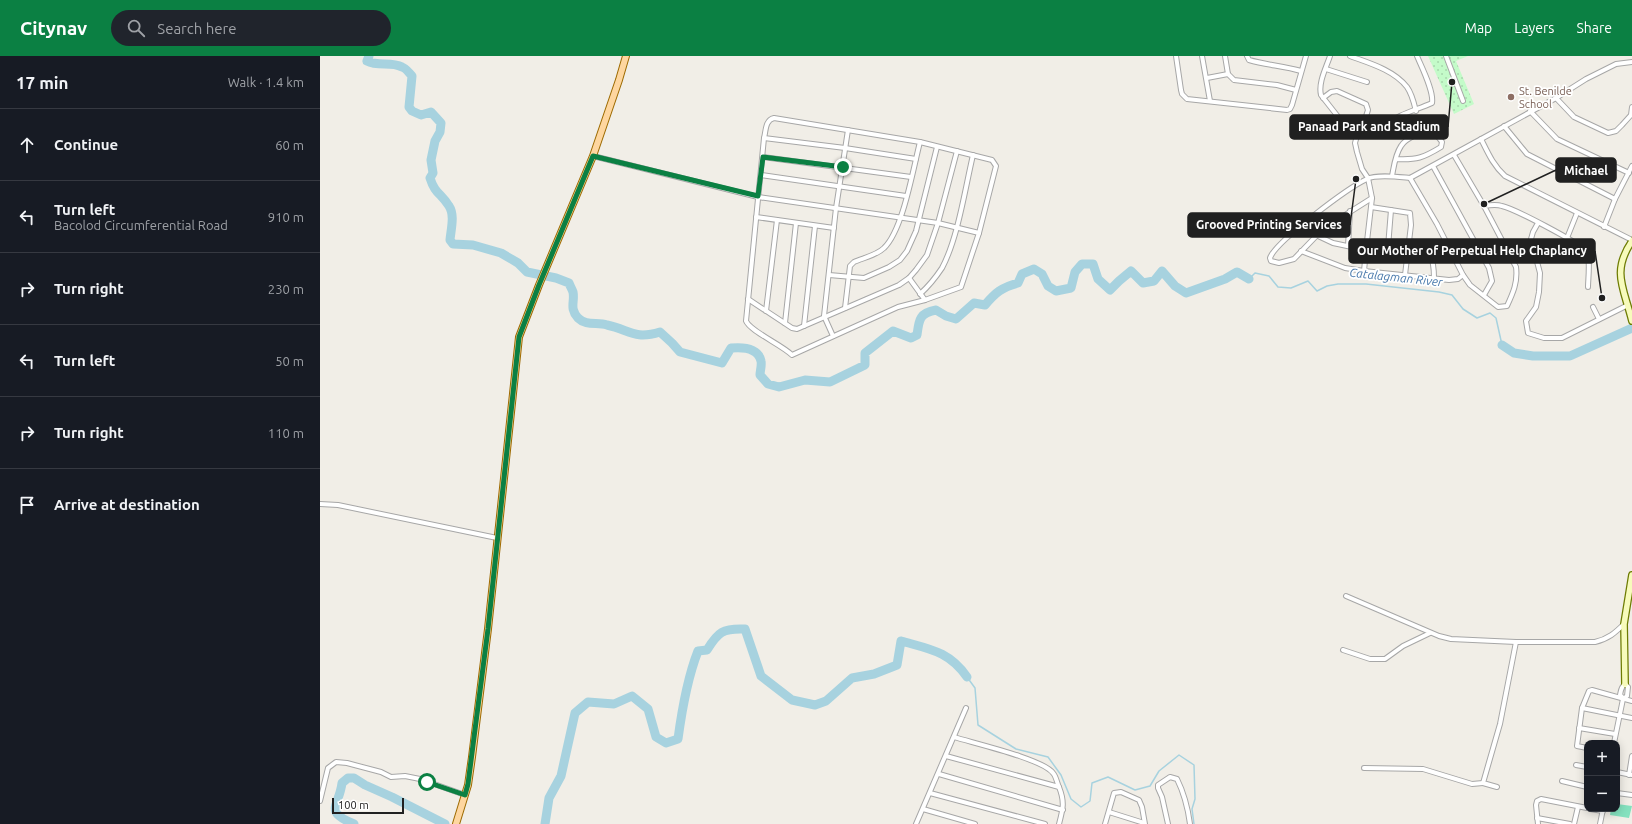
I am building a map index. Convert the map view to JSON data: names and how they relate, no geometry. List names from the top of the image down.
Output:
{
  "water": ["Catalagman River"],
  "places": [
    "Panaad Park and Stadium",
    "St. Benilde School",
    "Grooved Printing Services",
    "Michael",
    "Our Mother of Perpetual Help Chaplancy"
  ],
  "scale_bar": "100 m",
  "page": {
    "header": "Citynav",
    "search": "Search here",
    "nav": ["Map", "Layers", "Share"],
    "heading": ["17 min", "Walk · 1.4 km"],
    "list": [
      ["Continue", "60 m"],
      ["Turn left", "Bacolod Circumferential Road", "910 m"],
      ["Turn right", "230 m"],
      ["Turn left", "50 m"],
      ["Turn right", "110 m"],
      "Arrive at destination"
    ],
    "map_buttons": ["+", "−"],
    "scale": "100 m"
  }
}
